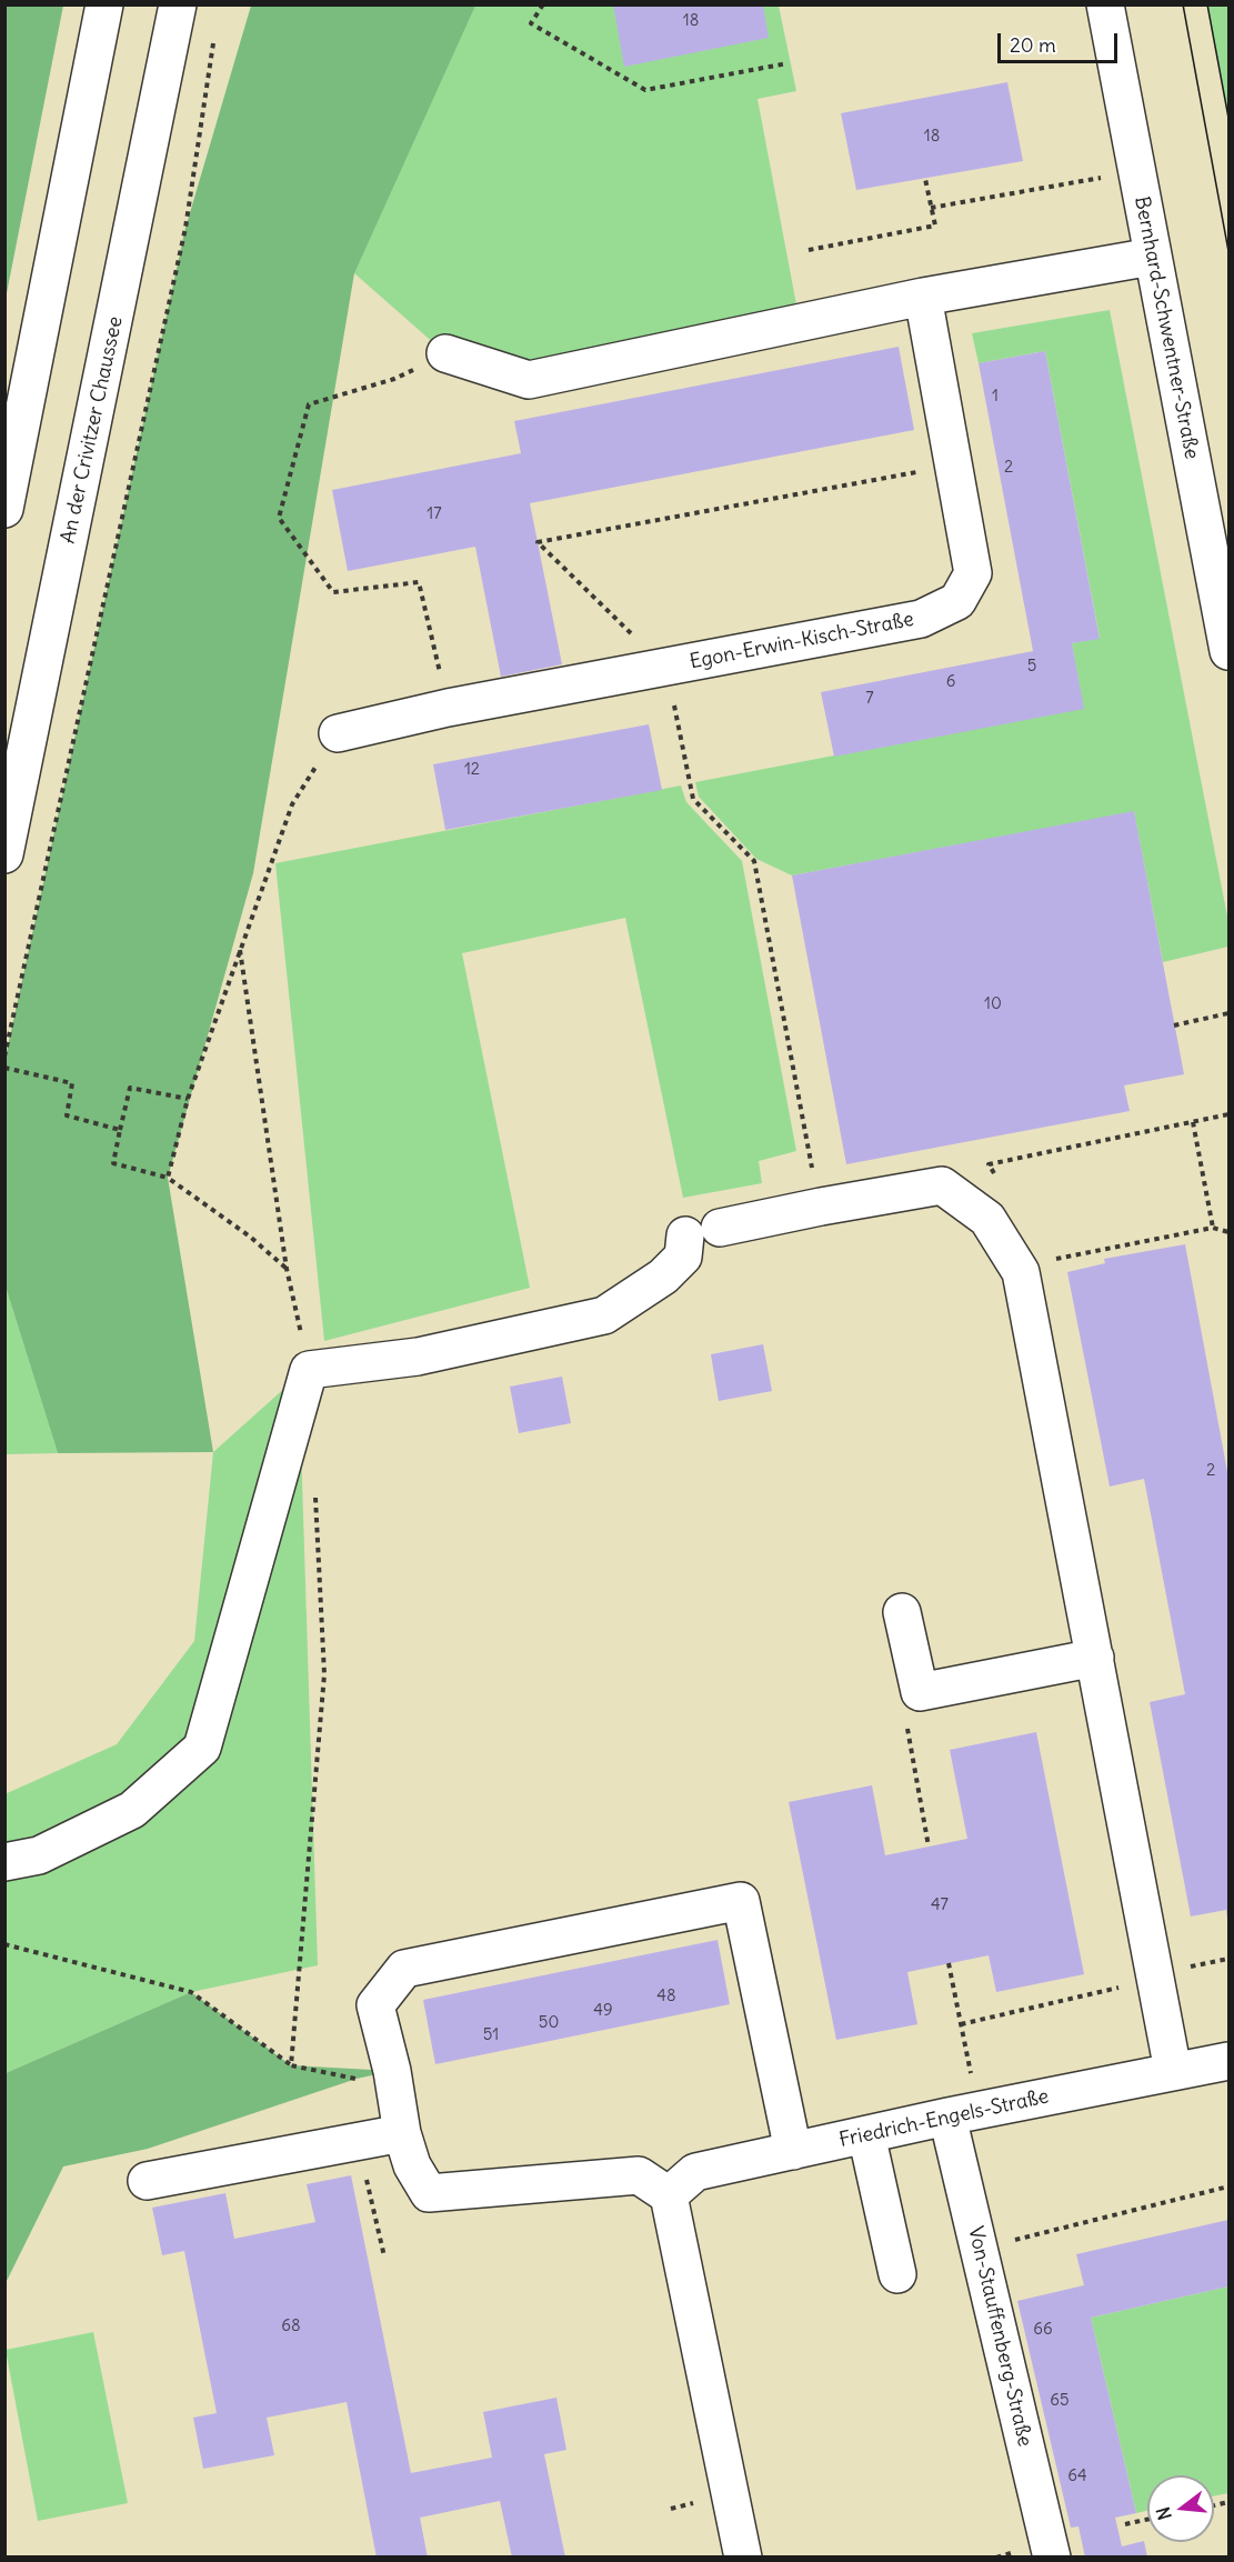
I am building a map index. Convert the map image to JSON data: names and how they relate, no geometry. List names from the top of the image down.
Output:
{
  "streets": {
    "street": [
      "Bernhard-Schwentner-Straße",
      "An der Crivitzer Chaussee",
      "Egon-Erwin-Kisch-Straße",
      "Friedrich-Engels-Straße",
      "Von-Stauffenberg-Straße"
    ]
  },
  "crossings": [
    ["Friedrich-Engels-Straße", "Von-Stauffenberg-Straße"]
  ],
  "house_numbers": [
    "18",
    "18",
    "1",
    "2",
    "17",
    "5",
    "6",
    "7",
    "12",
    "10",
    "2",
    "47",
    "48",
    "49",
    "50",
    "51",
    "68",
    "66",
    "65",
    "64"
  ],
  "scale_bar": "20 m",
  "north": "left"
}
